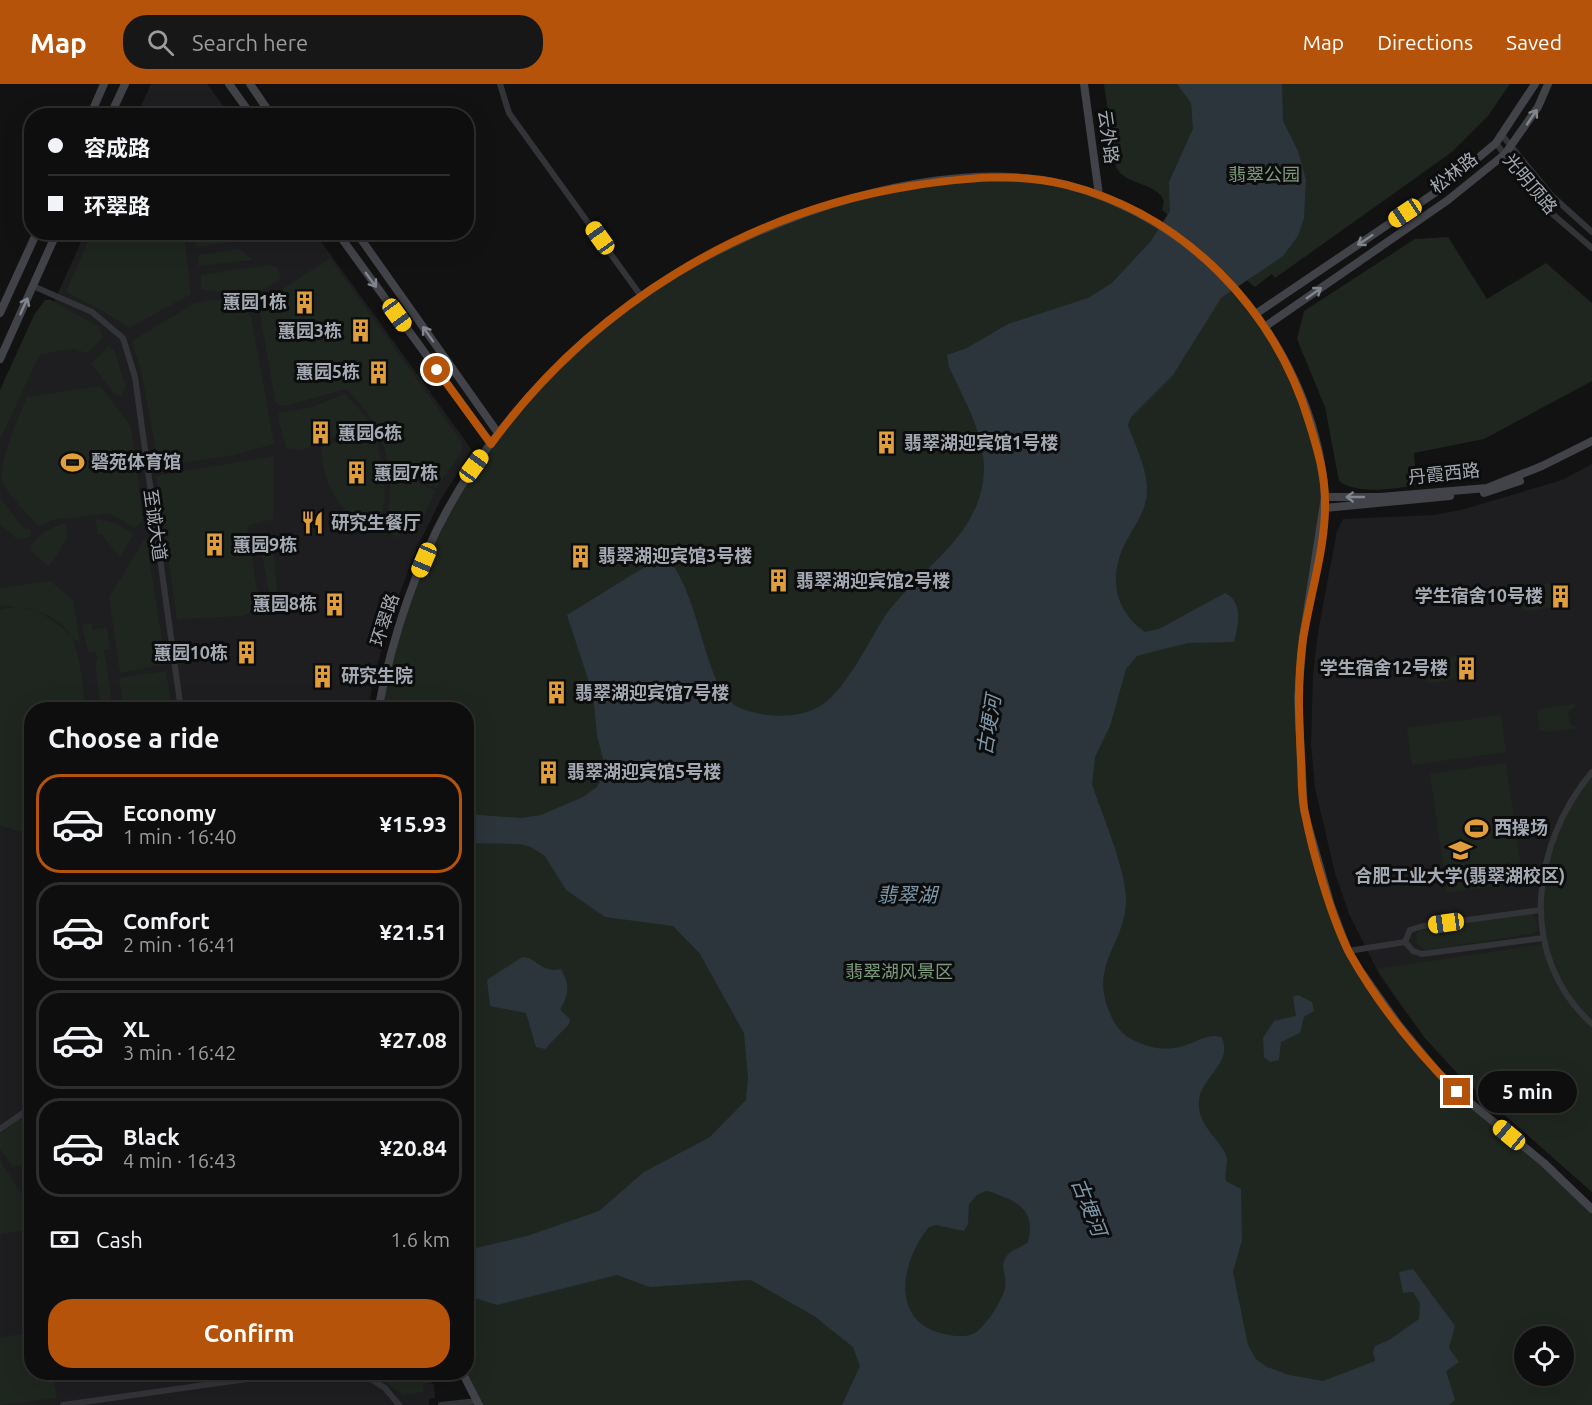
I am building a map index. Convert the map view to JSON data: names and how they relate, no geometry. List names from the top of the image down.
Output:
{
  "streets": {
    "street": [
      "云外路",
      "松林路",
      "光明顶路",
      "丹霞西路",
      "至诚大道",
      "环翠路"
    ]
  },
  "crossings": [
    ["云外路", "环翠路"],
    ["松林路", "光明顶路"],
    ["松林路", "环翠路"]
  ],
  "water": ["古埂河", "翡翠湖"],
  "parks": ["翡翠公园", "翡翠湖风景区"],
  "places": {
    "building": [
      "蕙园1栋",
      "蕙园3栋",
      "蕙园5栋",
      "蕙园6栋",
      "翡翠湖迎宾馆1号楼",
      "蕙园7栋",
      "蕙园9栋",
      "翡翠湖迎宾馆3号楼",
      "翡翠湖迎宾馆2号楼",
      "学生宿舍10号楼",
      "蕙园8栋",
      "蕙园10栋",
      "学生宿舍12号楼",
      "研究生院",
      "翡翠湖迎宾馆7号楼",
      "翡翠湖迎宾馆5号楼"
    ],
    "sports": ["磬苑体育馆", "西操场"],
    "restaurant": ["研究生餐厅"],
    "school or university": ["合肥工业大学(翡翠湖校区)"]
  },
  "page": {
    "header": "Map",
    "search": "Search here",
    "nav": ["Map", "Directions", "Saved"],
    "banner": ["容成路", "环翠路"],
    "heading": "Choose a ride",
    "list": [
      {
        "name": "Economy",
        "note": "1 min · 16:40",
        "value": "¥15.93"
      },
      {
        "name": "Comfort",
        "note": "2 min · 16:41",
        "value": "¥21.51"
      },
      {
        "name": "XL",
        "note": "3 min · 16:42",
        "value": "¥27.08"
      },
      {
        "name": "Black",
        "note": "4 min · 16:43",
        "value": "¥20.84"
      }
    ],
    "bubble": "5 min",
    "pay": ["Cash", "1.6 km"],
    "buttons": "Confirm"
  }
}
